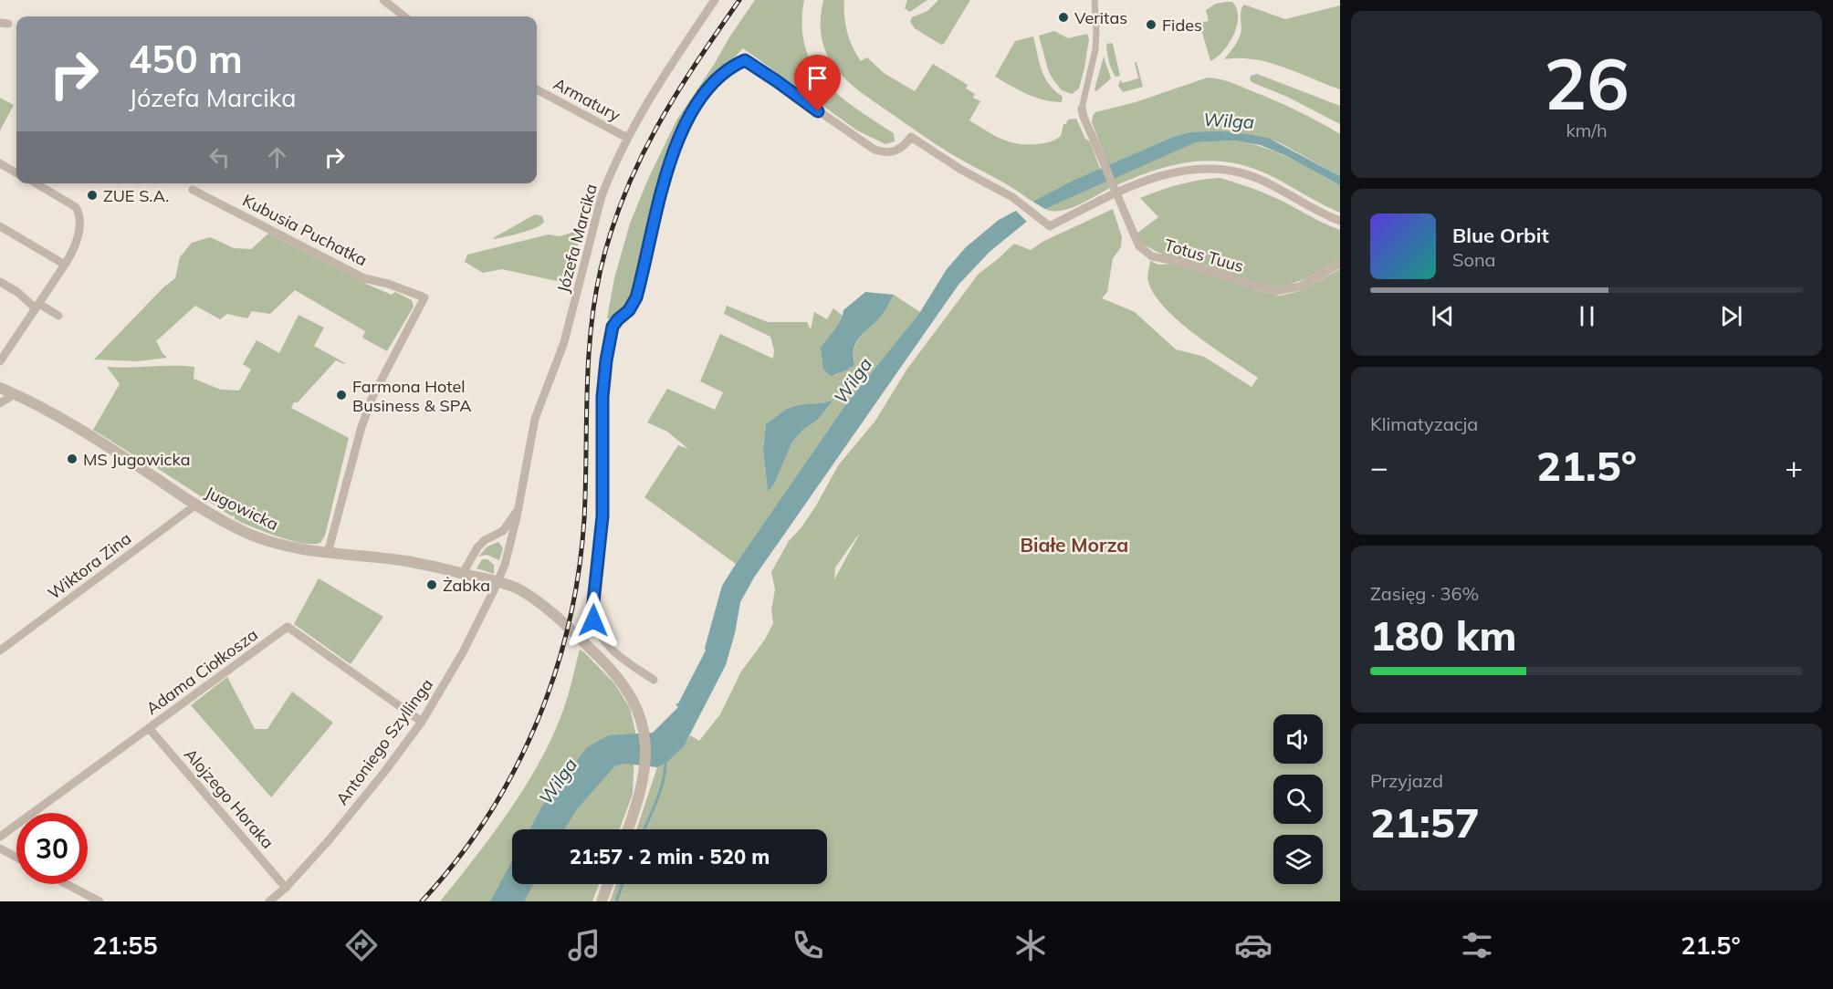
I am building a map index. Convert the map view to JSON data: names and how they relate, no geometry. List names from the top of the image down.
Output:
{
  "streets": {
    "street": [
      "Armatury",
      "Kubusia Puchatka",
      "Józefa Marcika",
      "Totus Tuus",
      "Jugowicka",
      "Wiktora Zina",
      "Adama Ciołkosza",
      "Antoniego Szyllinga",
      "Alojzego Horaka"
    ]
  },
  "crossings": [
    ["Armatury", "Józefa Marcika"],
    ["Kubusia Puchatka", "Jugowicka"],
    ["Józefa Marcika", "Jugowicka"],
    ["Józefa Marcika", "Antoniego Szyllinga"],
    ["Jugowicka", "Wiktora Zina"],
    ["Jugowicka", "Antoniego Szyllinga"],
    ["Adama Ciołkosza", "Antoniego Szyllinga"],
    ["Adama Ciołkosza", "Alojzego Horaka"],
    ["Antoniego Szyllinga", "Alojzego Horaka"]
  ],
  "districts": ["Białe Morza"],
  "water": ["Wilga"],
  "places": [
    "Veritas",
    "Fides",
    "ZUE S.A.",
    "Farmona Hotel Business & SPA",
    "MS Jugowicka",
    "Żabka"
  ],
  "page": {
    "tile": [
      ["26", "km/h"],
      "Klimatyzacja",
      ["Zasięg · 36%", "180 km"],
      ["Przyjazd", "21:57"]
    ],
    "turn": ["450 m", "Józefa Marcika"],
    "song": ["Blue Orbit", "Sona"],
    "heat": ["−", "21.5°", "+"],
    "limit": "30",
    "trip": "21:57 · 2 min · 520 m",
    "tabs": ["21:55", "21.5°"]
  }
}
